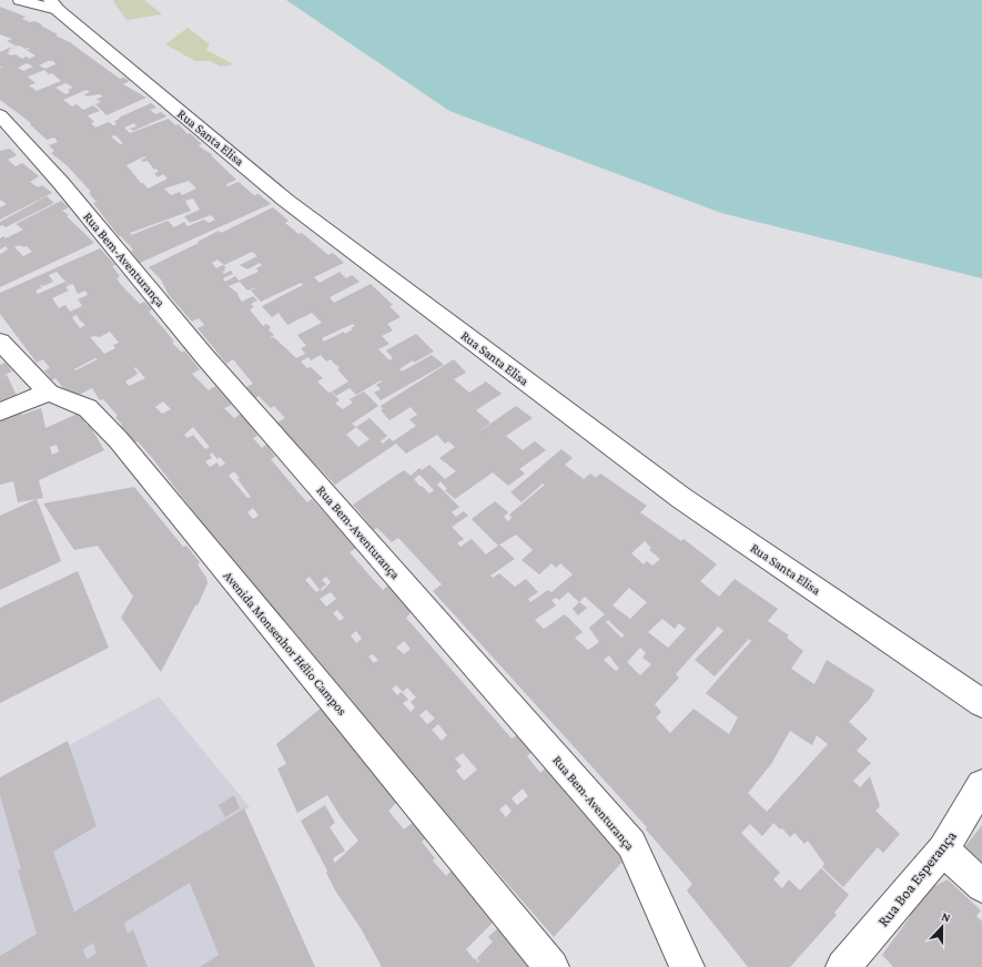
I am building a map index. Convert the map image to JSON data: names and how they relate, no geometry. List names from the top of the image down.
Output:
{
  "streets": {
    "street": [
      "Rua Santa Elisa",
      "Rua Bem-Aventurança",
      "Avenida Monsenhor Hélio Campos",
      "Rua Boa Esperança"
    ]
  },
  "north": "top"
}
